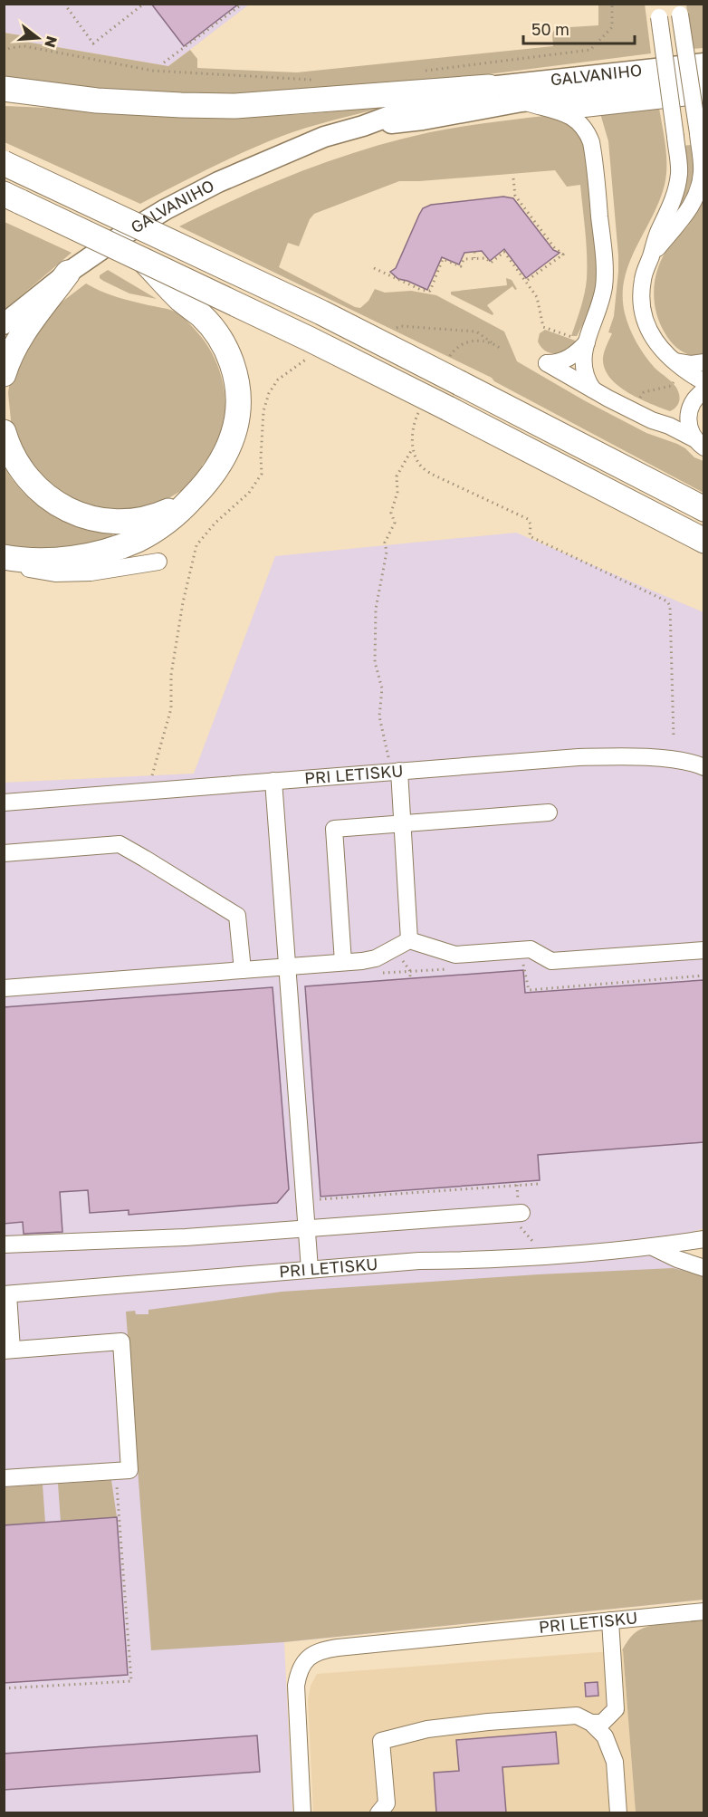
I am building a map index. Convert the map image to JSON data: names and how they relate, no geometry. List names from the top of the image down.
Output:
{
  "streets": {
    "main road": ["GALVANIHO"],
    "street": ["PRI LETISKU"]
  },
  "scale_bar": "50 m",
  "north": "right"
}
